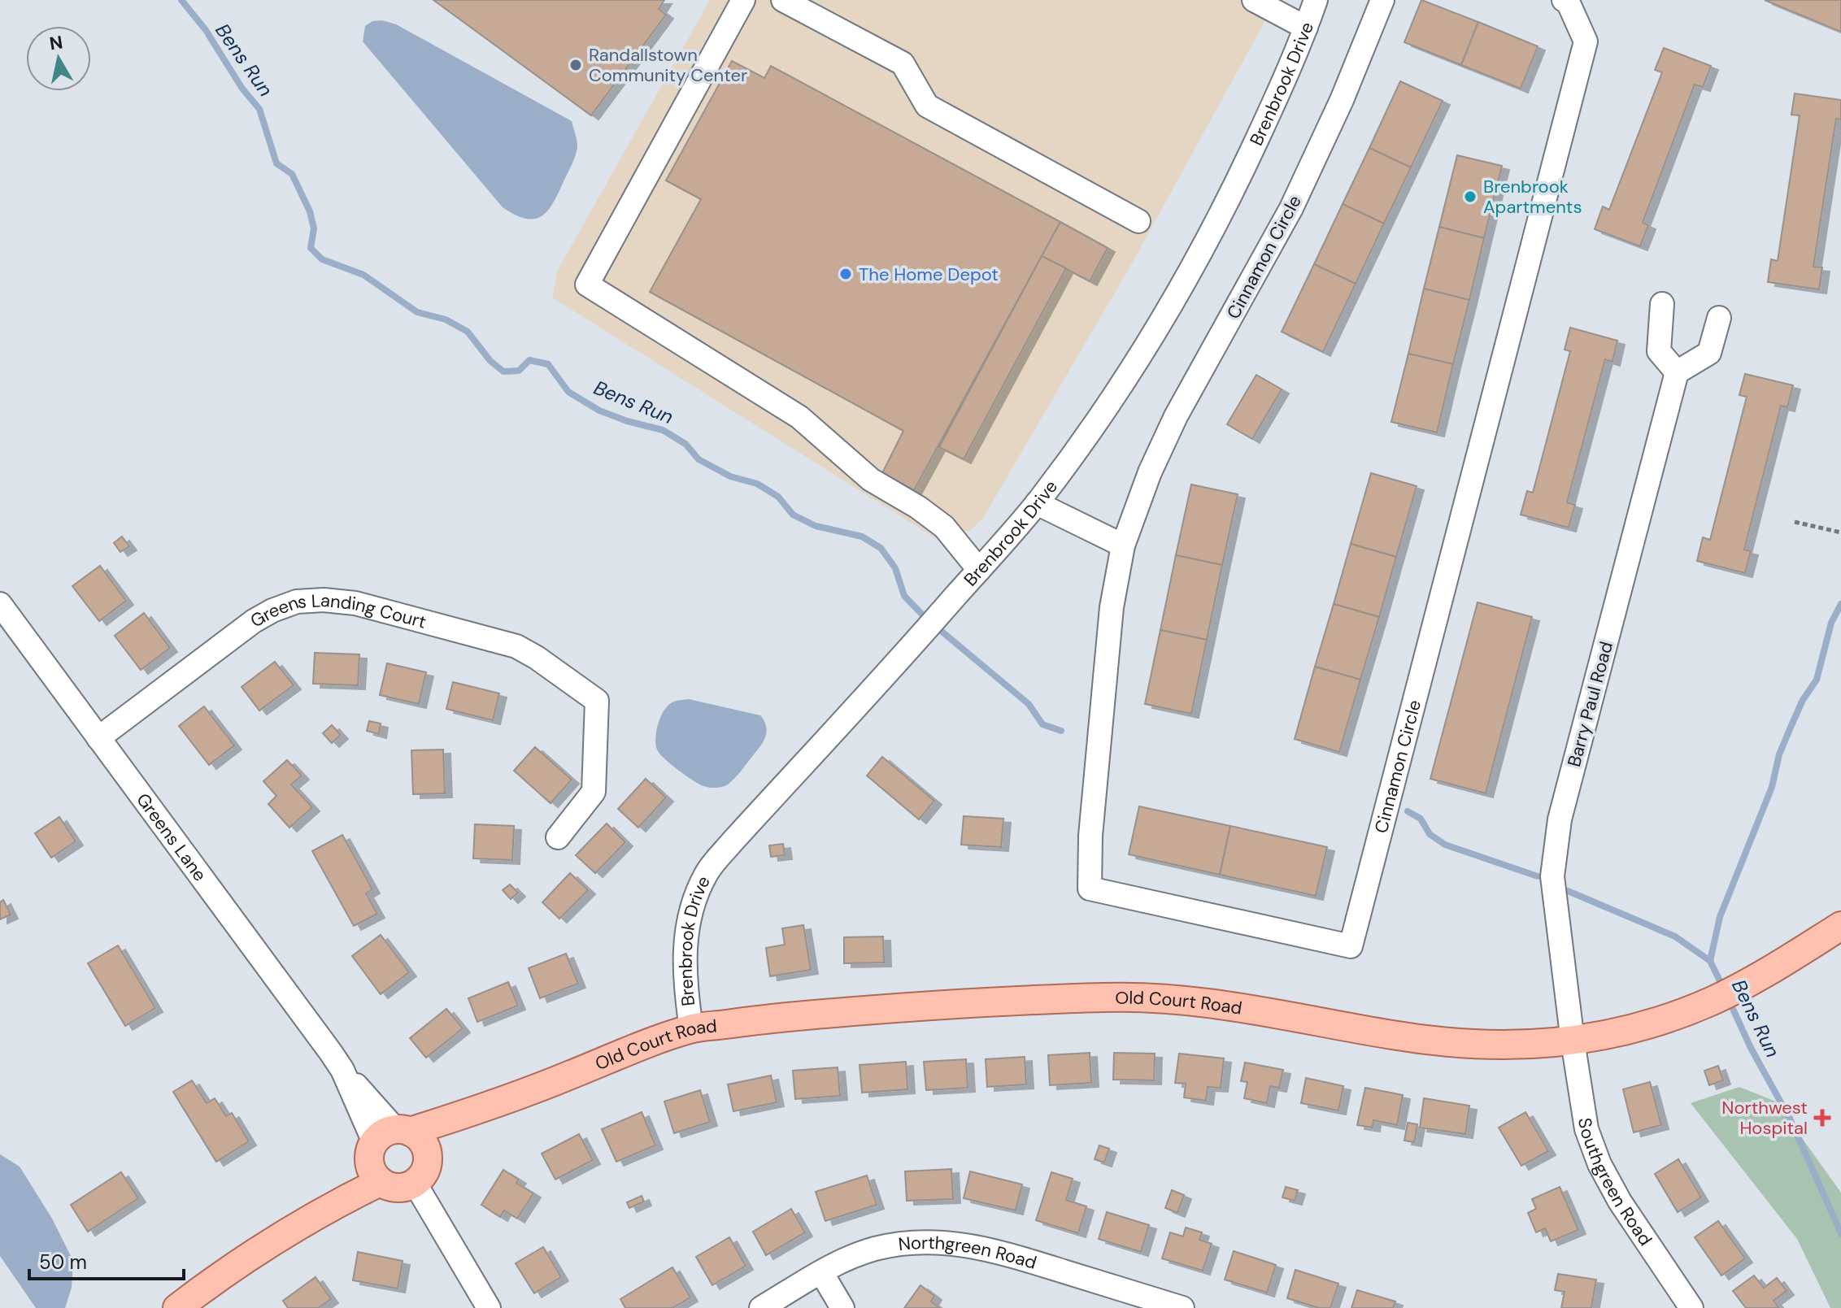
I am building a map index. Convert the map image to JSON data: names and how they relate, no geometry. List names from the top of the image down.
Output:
{
  "streets": {
    "main road": ["Old Court Road"],
    "street": [
      "Brenbrook Drive",
      "Cinnamon Circle",
      "Greens Landing Court",
      "Barry Paul Road",
      "Greens Lane",
      "Southgreen Road",
      "Northgreen Road"
    ]
  },
  "crossings": [
    ["Brenbrook Drive", "Old Court Road"],
    ["Greens Landing Court", "Greens Lane"],
    ["Barry Paul Road", "Old Court Road"],
    ["Barry Paul Road", "Southgreen Road"],
    ["Greens Lane", "Old Court Road"],
    ["Old Court Road", "Southgreen Road"]
  ],
  "water": ["Bens Run"],
  "places": {
    "other": ["Randallstown Community Center", "Brenbrook Apartments", "The Home Depot"],
    "health": ["Northwest Hospital"]
  },
  "scale_bar": "50 m",
  "north": "top"
}
